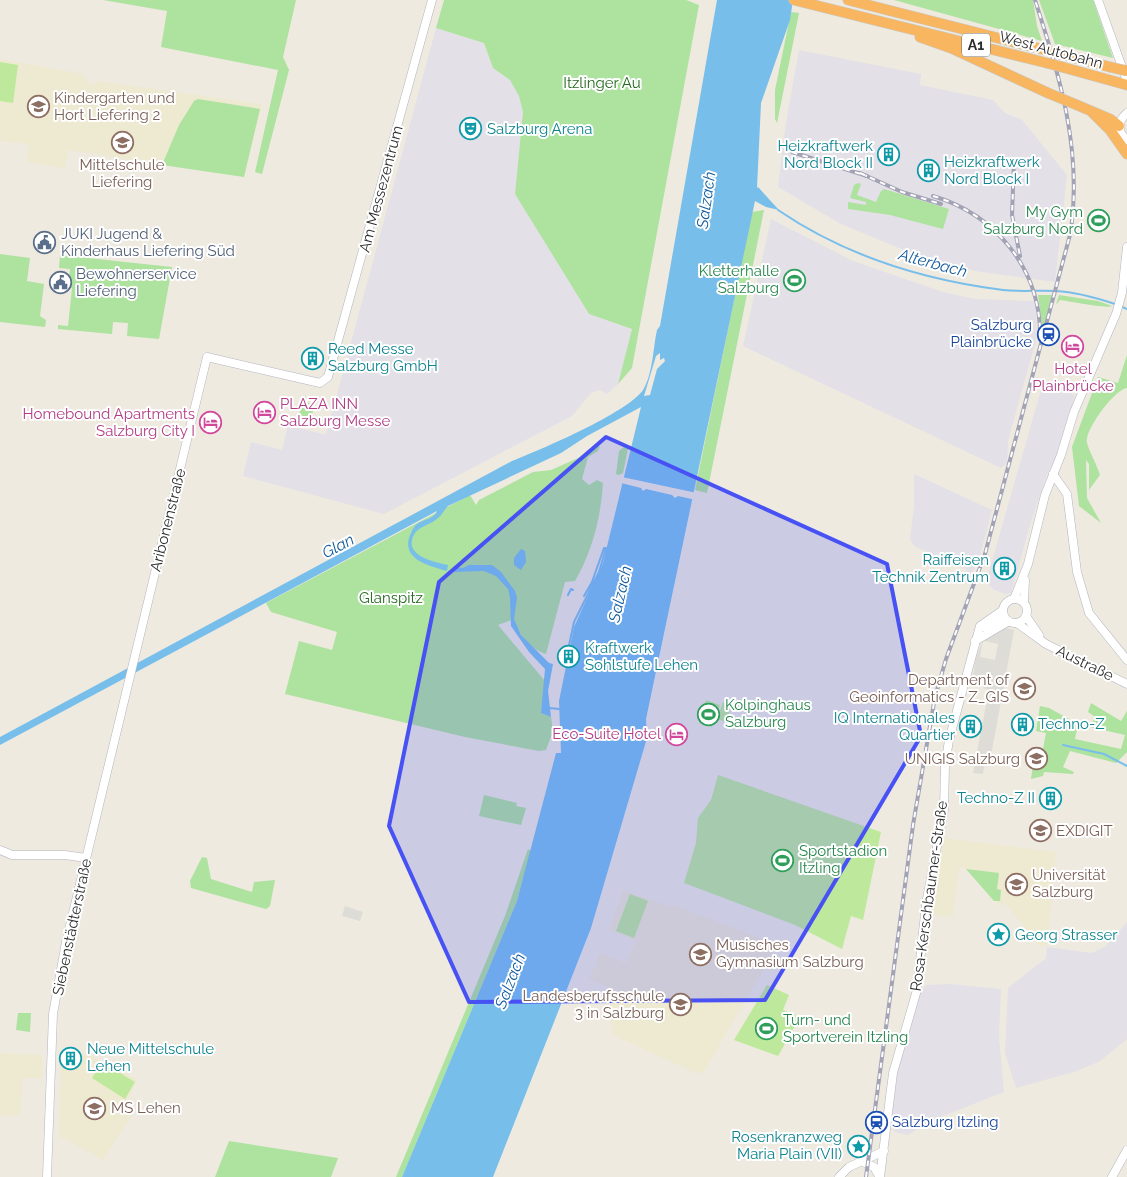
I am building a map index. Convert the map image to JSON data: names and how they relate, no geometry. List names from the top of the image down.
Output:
{
  "streets": {
    "highway": ["A1", "West Autobahn"],
    "street": [
      "Am Messezentrum",
      "Aribonenstraße",
      "Austraße",
      "Rosa-Kerschbaumer-Straße",
      "Siebenstädterstraße"
    ]
  },
  "crossings": [
    ["Am Messezentrum", "Aribonenstraße"],
    ["Aribonenstraße", "Siebenstädterstraße"],
    ["Austraße", "Rosa-Kerschbaumer-Straße"]
  ],
  "water": ["Salzach", "Alterbach", "Glan"],
  "parks": ["Itzlinger Au", "Glanspitz"],
  "places": {
    "school or university": [
      "Kindergarten und Hort Liefering 2",
      "Mittelschule Liefering",
      "Department of Geoinformatics - Z_GIS",
      "UNIGIS Salzburg",
      "EXDIGIT",
      "Universität Salzburg",
      "Musisches Gymnasium Salzburg",
      "Landesberufsschule 3 in Salzburg",
      "MS Lehen"
    ],
    "theatre": ["Salzburg Arena"],
    "building": [
      "Heizkraftwerk Nord Block II",
      "Heizkraftwerk Nord Block I",
      "Reed Messe Salzburg GmbH",
      "Raiffeisen Technik Zentrum",
      "Kraftwerk Sohlstufe Lehen",
      "Techno-Z",
      "IQ Internationales Quartier",
      "Techno-Z II",
      "Neue Mittelschule Lehen"
    ],
    "sports": [
      "My Gym Salzburg Nord",
      "Kletterhalle Salzburg",
      "Kolpinghaus Salzburg",
      "Sportstadion Itzling",
      "Turn- und Sportverein Itzling"
    ],
    "public building": ["JUKI Jugend & Kinderhaus Liefering Süd", "Bewohnerservice Liefering"],
    "station": ["Salzburg Plainbrücke", "Salzburg Itzling"],
    "hotel": [
      "Hotel Plainbrücke",
      "PLAZA INN Salzburg Messe",
      "Homebound Apartments Salzburg City I",
      "Eco-Suite Hotel"
    ],
    "place": ["Georg Strasser", "Rosenkranzweg Maria Plain (VII)"]
  }
}
